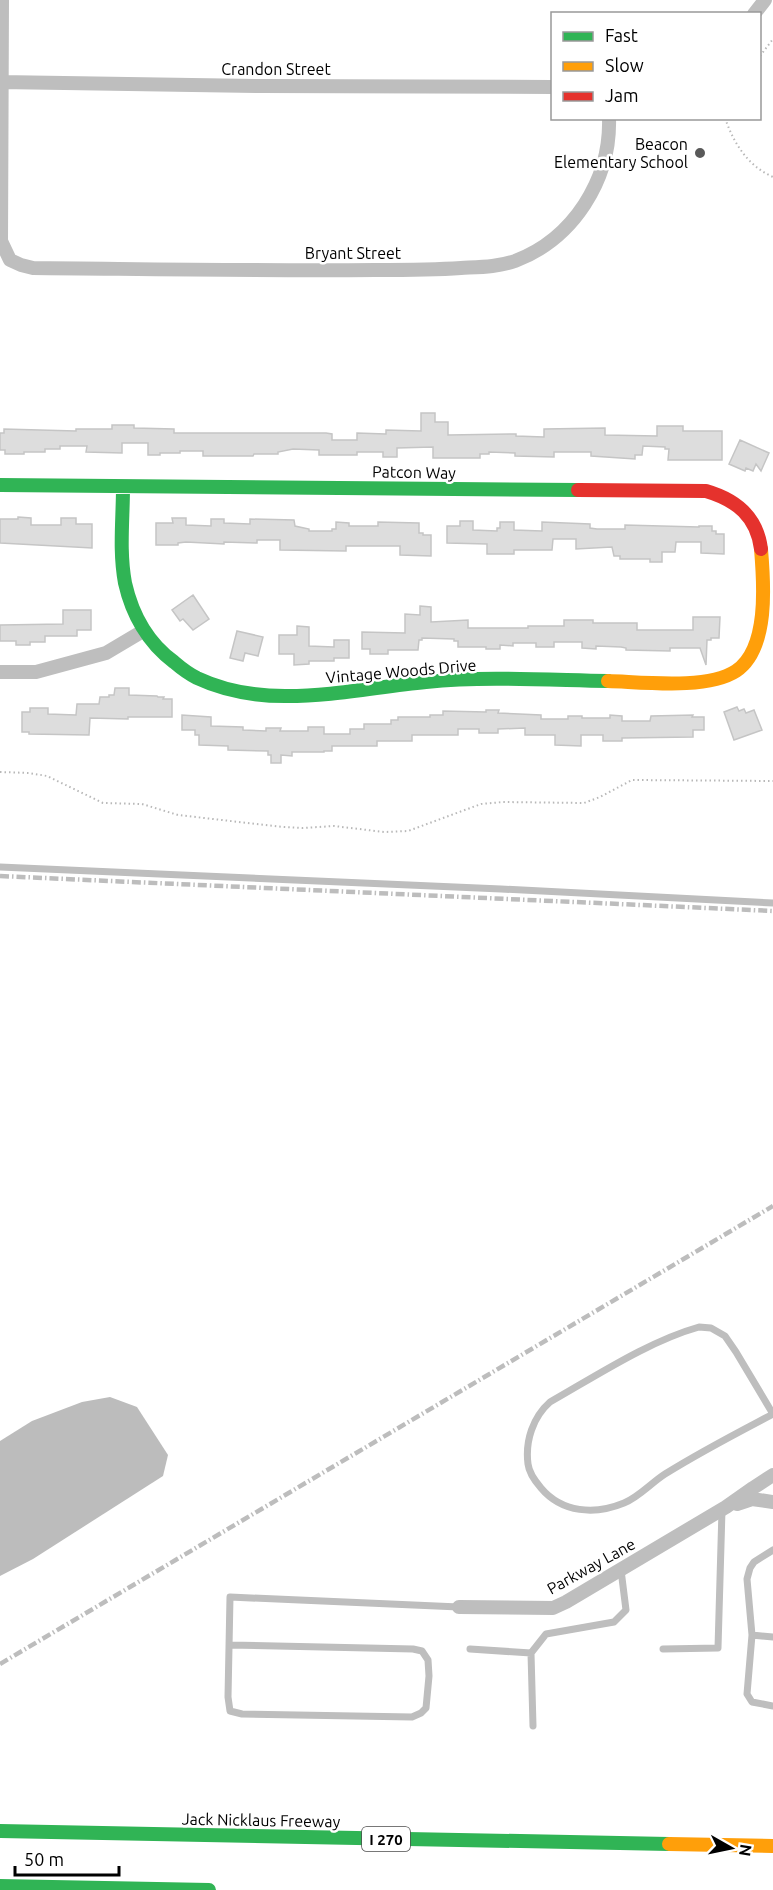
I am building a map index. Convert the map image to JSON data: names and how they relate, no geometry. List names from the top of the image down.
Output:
{
  "streets": {
    "main road": [
      "Patcon Way",
      "Vintage Woods Drive",
      "Jack Nicklaus Freeway",
      "I 270"
    ],
    "street": ["Crandon Street", "Bryant Street", "Parkway Lane"]
  },
  "crossings": [
    ["Crandon Street", "Bryant Street"],
    ["Patcon Way", "Vintage Woods Drive"]
  ],
  "places": ["Beacon Elementary School"],
  "legend": ["Fast", "Slow", "Jam"],
  "scale_bar": "50 m",
  "north": "right"
}
